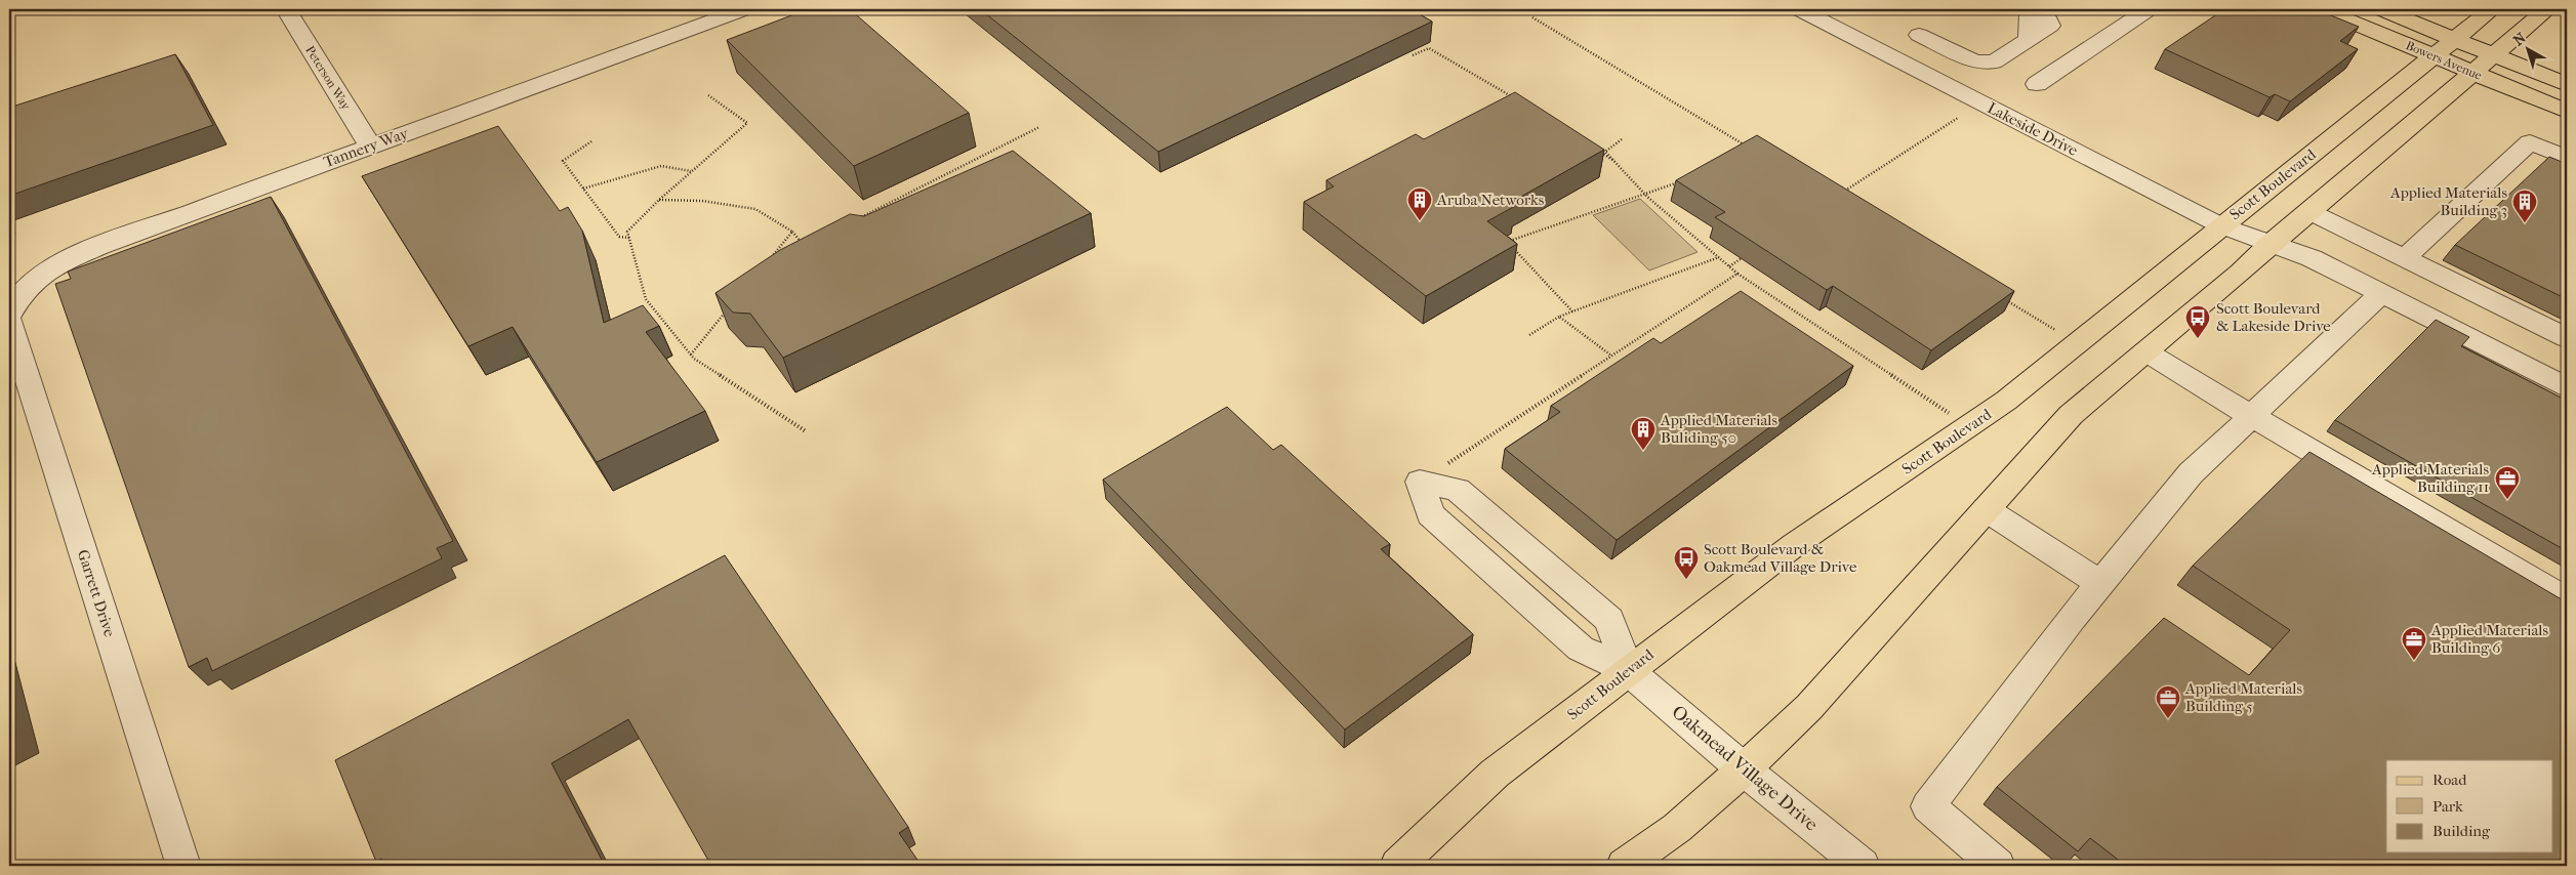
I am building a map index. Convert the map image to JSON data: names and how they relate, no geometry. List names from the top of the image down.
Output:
{
  "streets": {
    "main road": ["Bowers Avenue", "Scott Boulevard"],
    "street": [
      "Peterson Way",
      "Lakeside Drive",
      "Tannery Way",
      "Garrett Drive",
      "Oakmead Village Drive"
    ]
  },
  "crossings": [
    ["Bowers Avenue", "Scott Boulevard"],
    ["Peterson Way", "Tannery Way"],
    ["Lakeside Drive", "Scott Boulevard"],
    ["Scott Boulevard", "Oakmead Village Drive"]
  ],
  "places": {
    "building": ["Aruba Networks", "Applied Materials Building 3", "Applied Materials Buliding 50"],
    "bus stop": ["Scott Boulevard & Lakeside Drive", "Scott Boulevard & Oakmead Village Drive"],
    "office": ["Applied Materials Building 11", "Applied Materials Building 6", "Applied Materials Building 5"]
  },
  "legend": ["Road", "Park", "Building"],
  "north": "top left"
}
